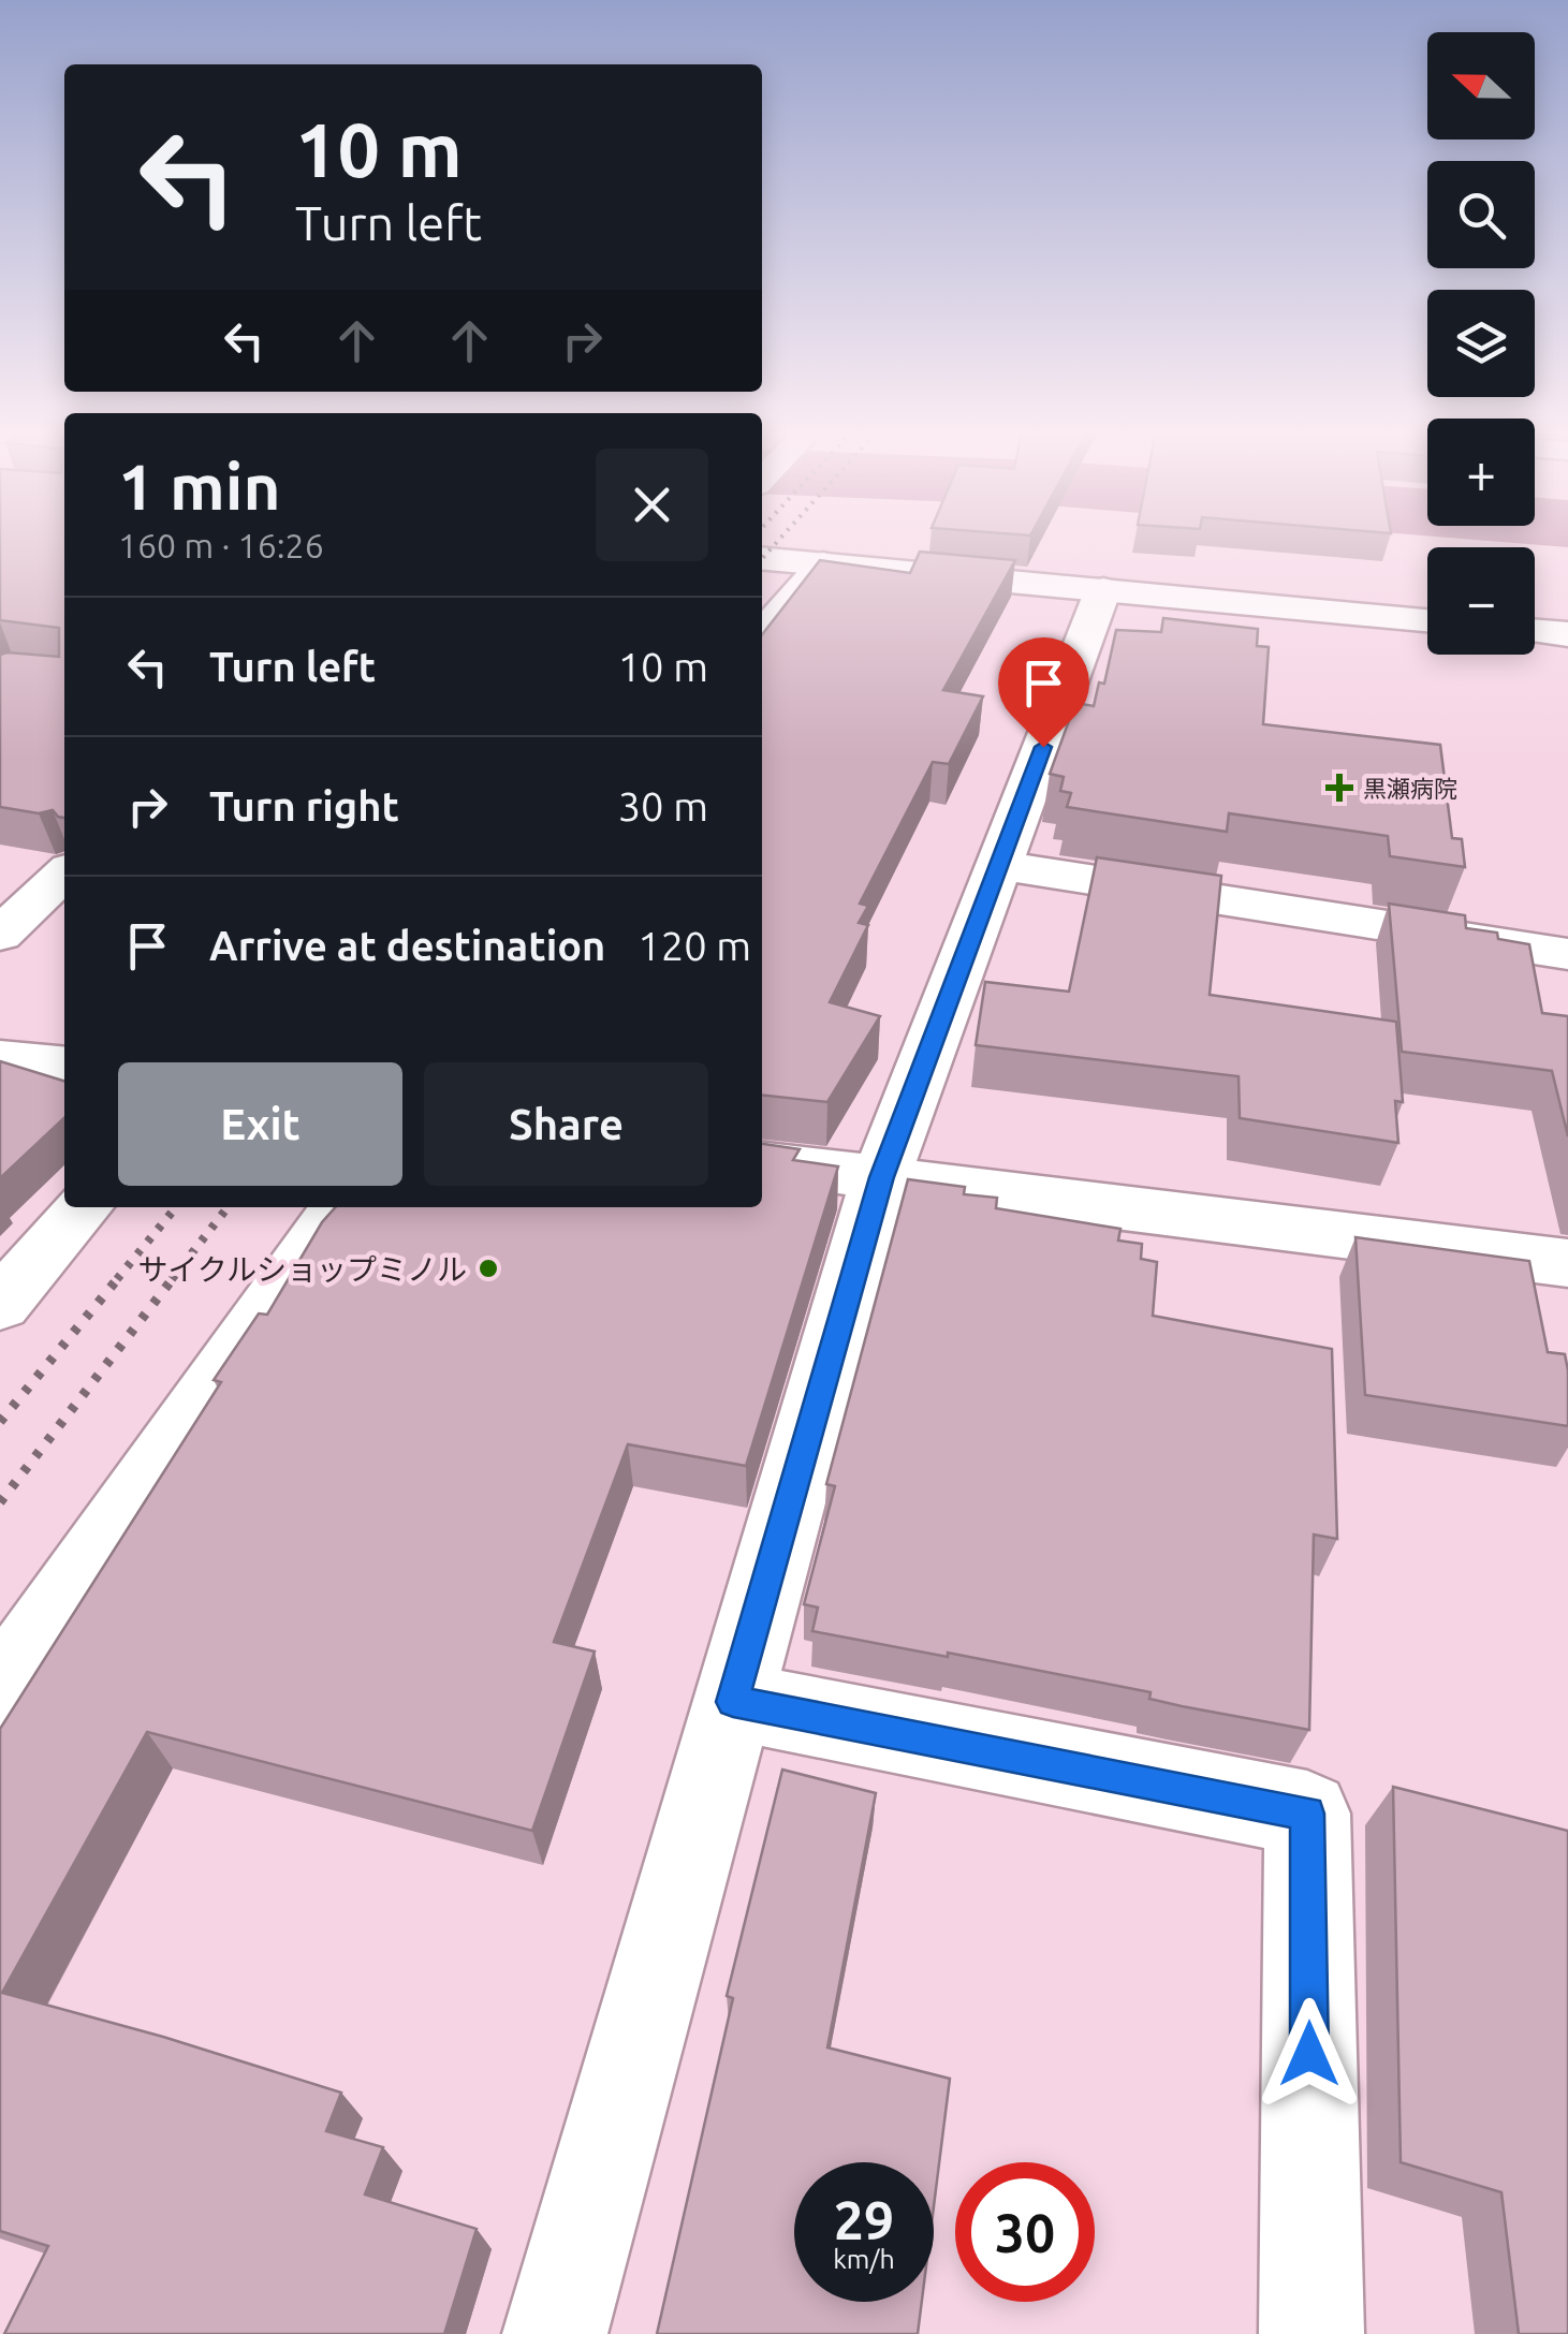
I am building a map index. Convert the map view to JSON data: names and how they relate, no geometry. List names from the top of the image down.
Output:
{
  "places": {
    "health": ["黒瀬病院"],
    "other": ["サイクルショップミノル"]
  },
  "north": "left",
  "page": {
    "map_buttons": ["+", "−"],
    "turn": ["10 m", "Turn left"],
    "heading": ["1 min", "160 m · 16:26"],
    "list": [
      {
        "name": "Turn left",
        "value": "10 m"
      },
      {
        "name": "Turn right",
        "value": "30 m"
      },
      {
        "name": "Arrive at destination",
        "value": "120 m"
      }
    ],
    "buttons": ["Exit", "Share"],
    "speed": "29 km/h",
    "limit": "30"
  }
}
